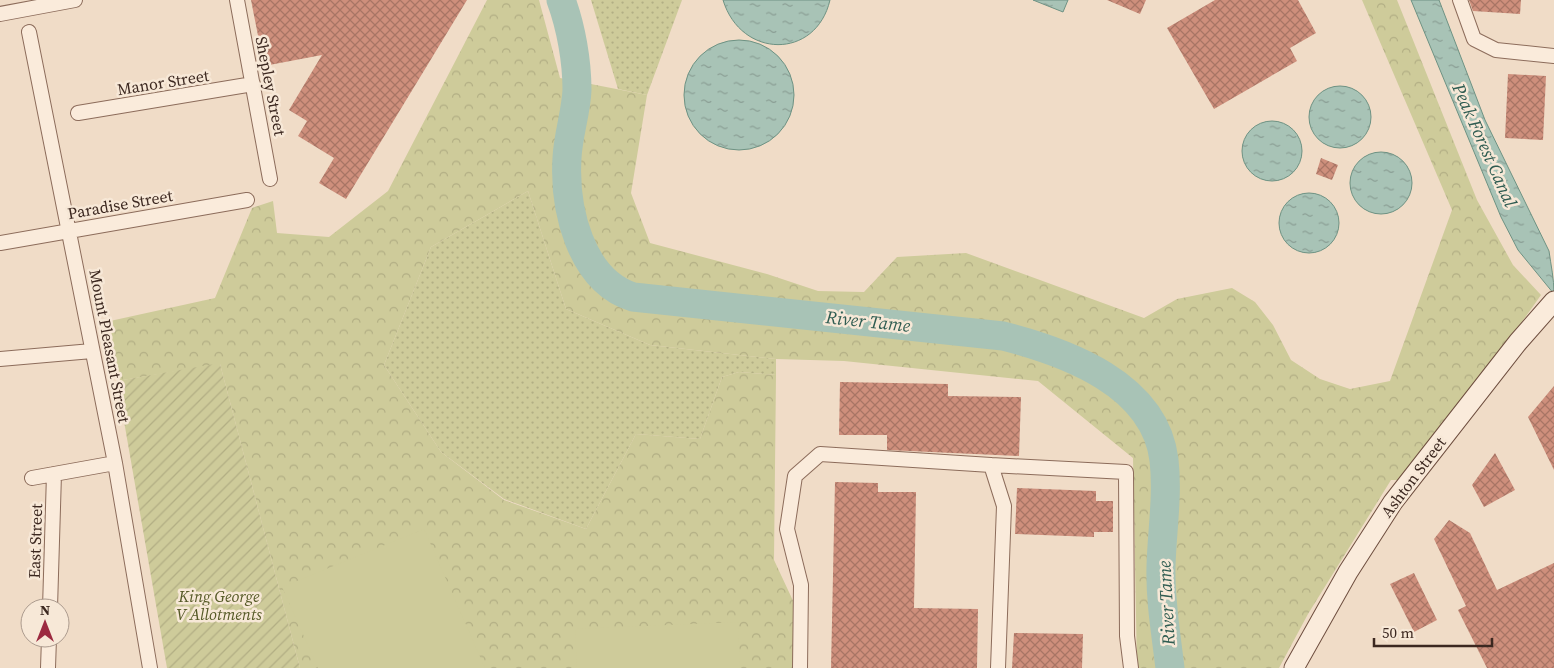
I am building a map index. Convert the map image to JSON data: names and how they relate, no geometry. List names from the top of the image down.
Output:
{
  "streets": {
    "main road": ["Ashton Street"],
    "street": [
      "Manor Street",
      "Shepley Street",
      "Paradise Street",
      "Mount Pleasant Street",
      "East Street"
    ]
  },
  "crossings": [
    ["Manor Street", "Shepley Street"],
    ["Paradise Street", "Mount Pleasant Street"]
  ],
  "water": ["Peak Forest Canal", "River Tame"],
  "parks": ["King George V Allotments"],
  "scale_bar": "50 m",
  "north": "top"
}
